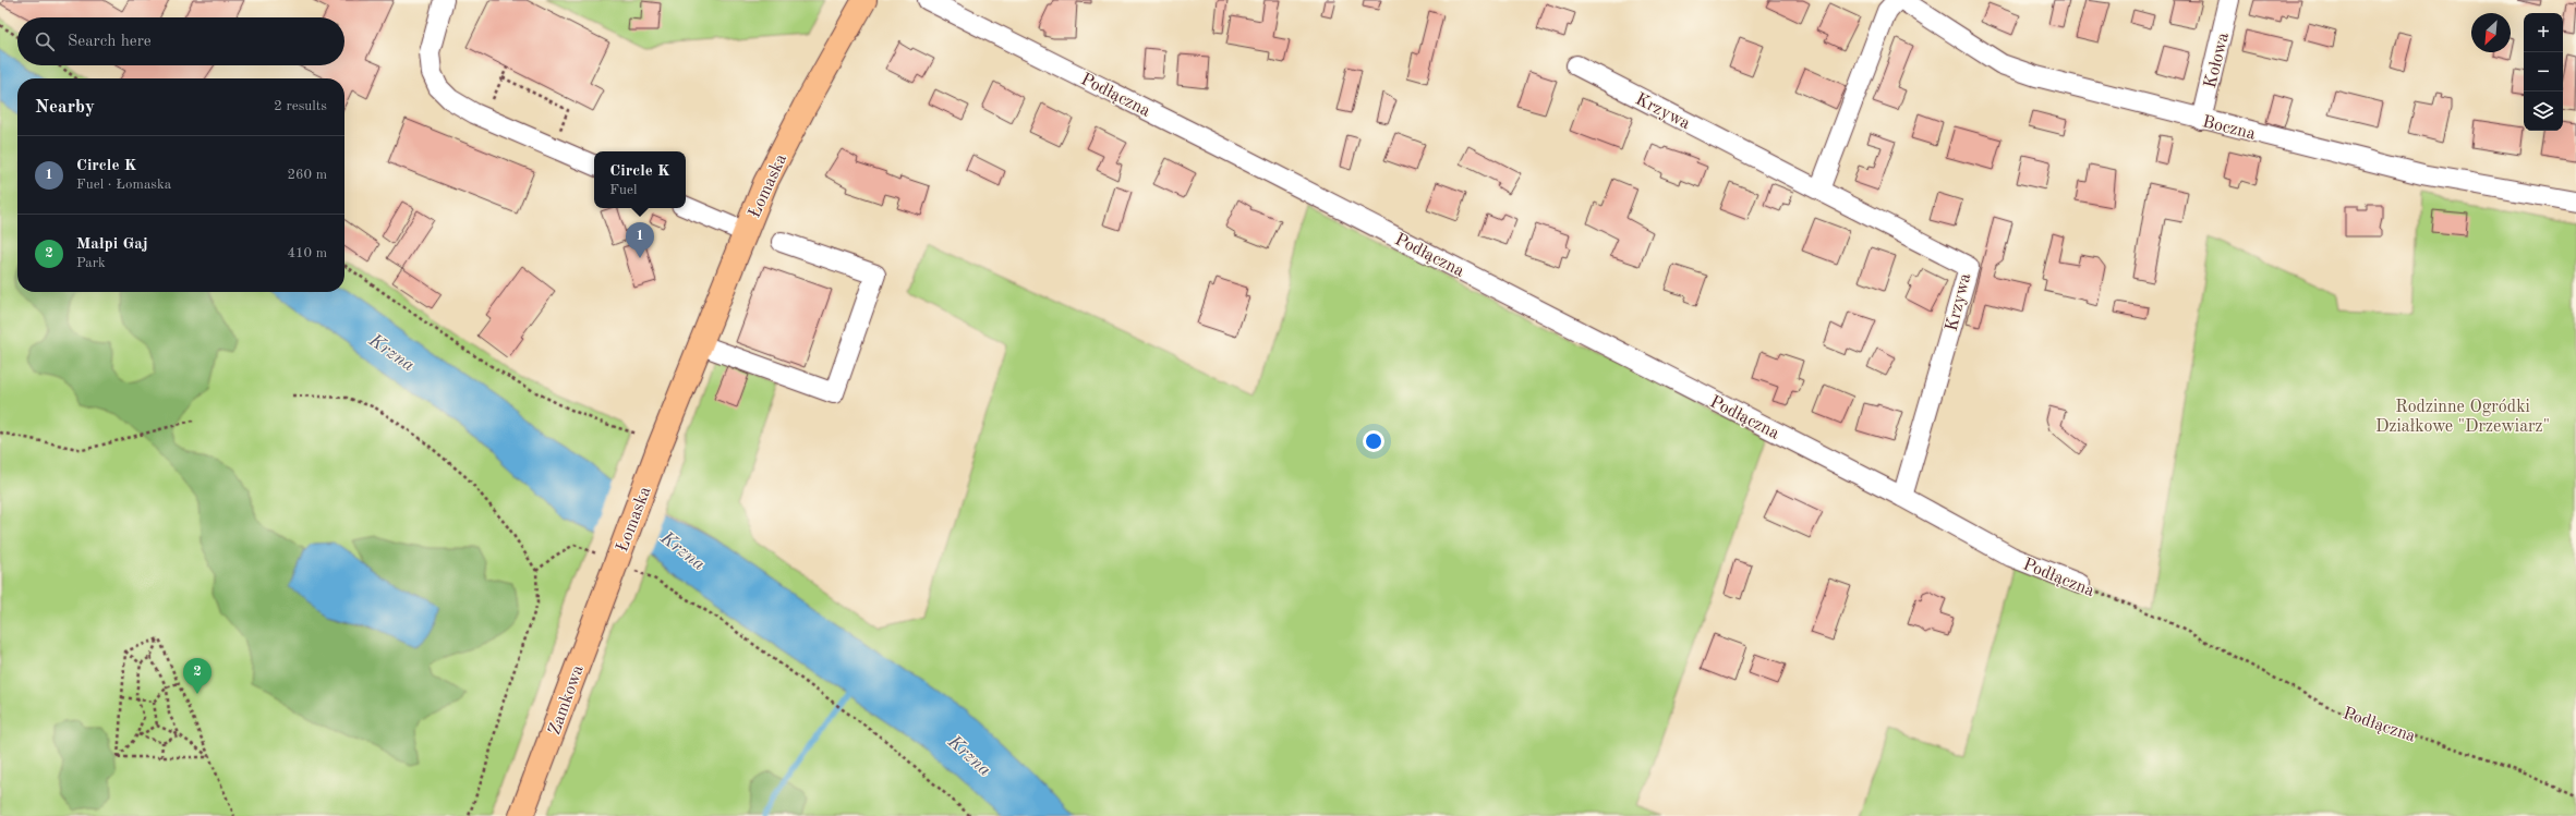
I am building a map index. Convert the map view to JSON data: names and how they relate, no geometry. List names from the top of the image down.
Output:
{
  "streets": {
    "main road": ["Łomaska", "Zamkowa"],
    "street": [
      "Kołowa",
      "Podłączna",
      "Krzywa",
      "Boczna"
    ]
  },
  "crossings": [
    ["Kołowa", "Boczna"],
    ["Podłączna", "Krzywa"],
    ["Łomaska", "Zamkowa"]
  ],
  "water": ["Krzna"],
  "parks": ["Rodzinne Ogródki Działkowe \"Drzewiarz\""],
  "north": "bottom left",
  "page": {
    "map_buttons": ["+", "−"],
    "search": "Search here",
    "heading": ["Nearby", "2 results"],
    "list": [
      {
        "mark": "1",
        "name": "Circle K",
        "note": "Fuel · Łomaska",
        "value": "260 m"
      },
      {
        "mark": "2",
        "name": "Małpi Gaj",
        "note": "Park",
        "value": "410 m"
      }
    ],
    "popup": ["Circle K", "Fuel"],
    "pins": ["1", "2"]
  }
}
